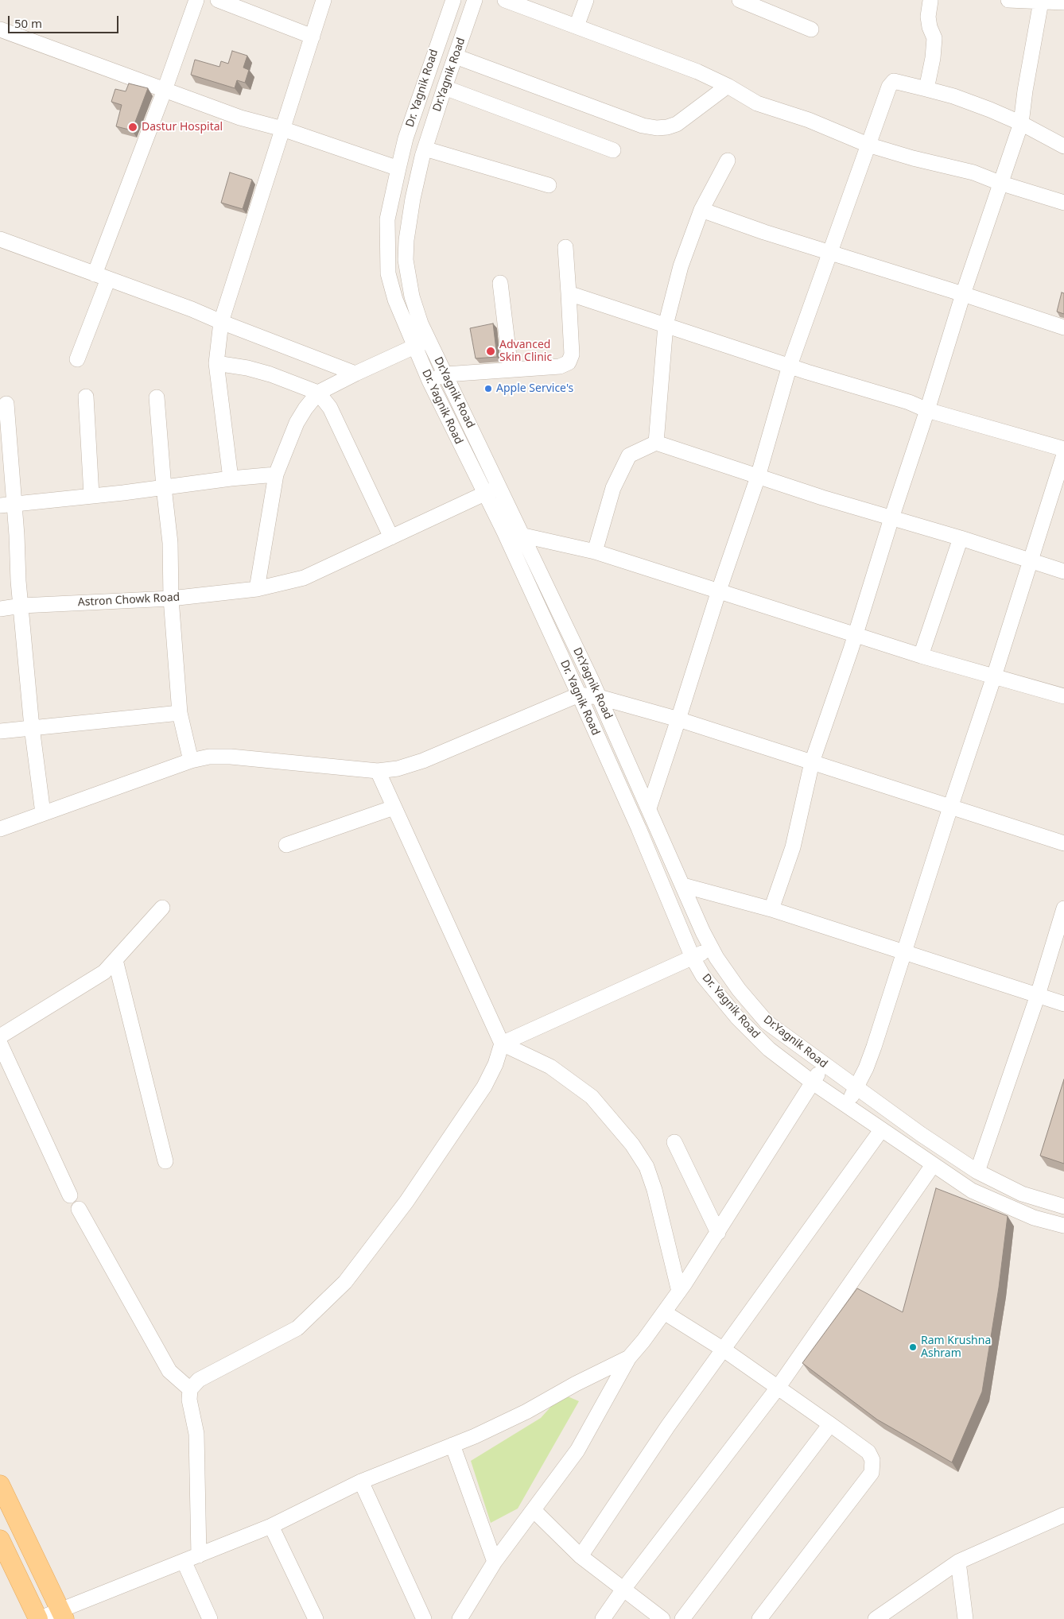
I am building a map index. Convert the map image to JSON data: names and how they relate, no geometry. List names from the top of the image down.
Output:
{
  "streets": {
    "street": ["Dr.Yagnik Road", "Dr. Yagnik Road", "Astron Chowk Road"]
  },
  "crossings": [
    ["Dr.Yagnik Road", "Astron Chowk Road"],
    ["Dr. Yagnik Road", "Astron Chowk Road"]
  ],
  "places": [
    "Dastur Hospital",
    "Advanced Skin Clinic",
    "Apple Service's",
    "Ram Krushna Ashram"
  ],
  "scale_bar": "50 m"
}
